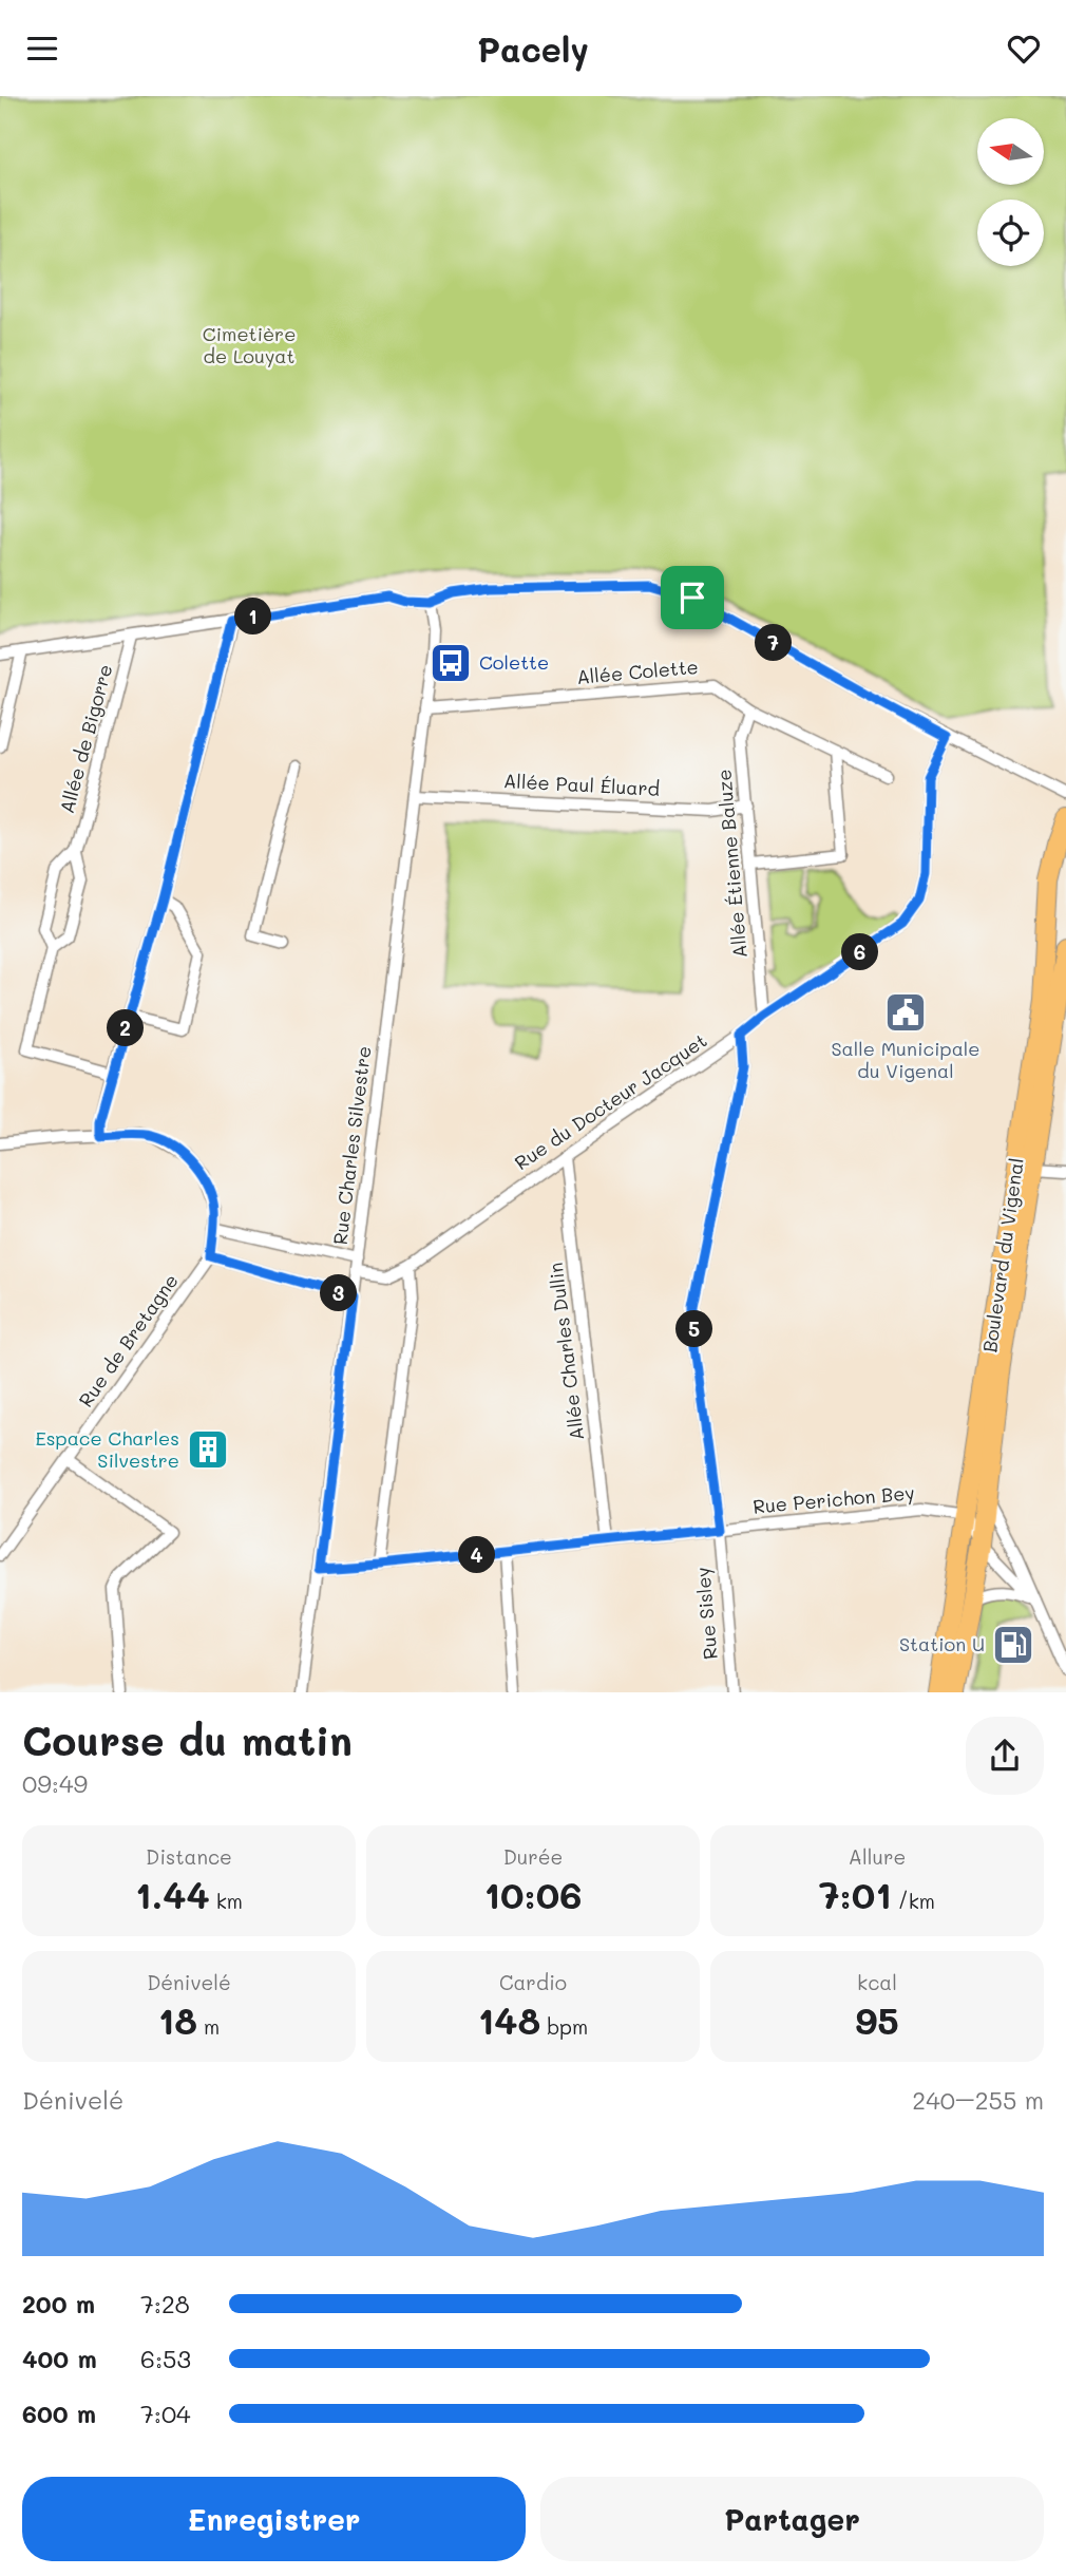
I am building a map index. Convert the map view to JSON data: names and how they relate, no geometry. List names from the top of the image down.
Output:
{
  "streets": {
    "main road": ["Boulevard du Vigenal"],
    "street": [
      "Allée Colette",
      "Allée de Bigorre",
      "Allée Paul Éluard",
      "Allée Étienne Baluze",
      "Rue du Docteur Jacquet",
      "Rue Charles Silvestre",
      "Rue de Bretagne",
      "Allée Charles Dullin",
      "Rue Perichon Bey",
      "Rue Sisley"
    ]
  },
  "crossings": [
    ["Allée Colette", "Allée Étienne Baluze"],
    ["Allée Colette", "Rue Charles Silvestre"],
    ["Allée Paul Éluard", "Allée Étienne Baluze"],
    ["Allée Paul Éluard", "Rue Charles Silvestre"],
    ["Allée Étienne Baluze", "Rue du Docteur Jacquet"],
    ["Rue du Docteur Jacquet", "Rue Charles Silvestre"],
    ["Rue du Docteur Jacquet", "Allée Charles Dullin"],
    ["Rue du Docteur Jacquet", "Rue Sisley"],
    ["Rue Charles Silvestre", "Rue Perichon Bey"],
    ["Boulevard du Vigenal", "Rue Perichon Bey"],
    ["Allée Charles Dullin", "Rue Perichon Bey"],
    ["Rue Perichon Bey", "Rue Sisley"]
  ],
  "parks": ["Cimetière de Louyat"],
  "places": {
    "bus stop": ["Colette"],
    "public building": ["Salle Municipale du Vigenal"],
    "building": ["Espace Charles Silvestre"],
    "fuel station": ["Station U"]
  },
  "north": "left",
  "page": {
    "header": "Pacely",
    "pins": [
      "1",
      "7",
      "6",
      "2",
      "3",
      "5",
      "4"
    ],
    "heading": ["Course du matin", "09:49"],
    "stats": [
      ["Distance", "1.44 km"],
      ["Durée", "10:06"],
      ["Allure", "7:01 /km"],
      ["Dénivelé", "18 m"],
      ["Cardio", "148 bpm"],
      ["kcal", "95"]
    ],
    "chart": ["Dénivelé", "240–255 m"],
    "list": [
      {
        "name": "200 m",
        "note": "7:28"
      },
      {
        "name": "400 m",
        "note": "6:53"
      },
      {
        "name": "600 m",
        "note": "7:04"
      }
    ],
    "buttons": ["Enregistrer", "Partager"]
  }
}
